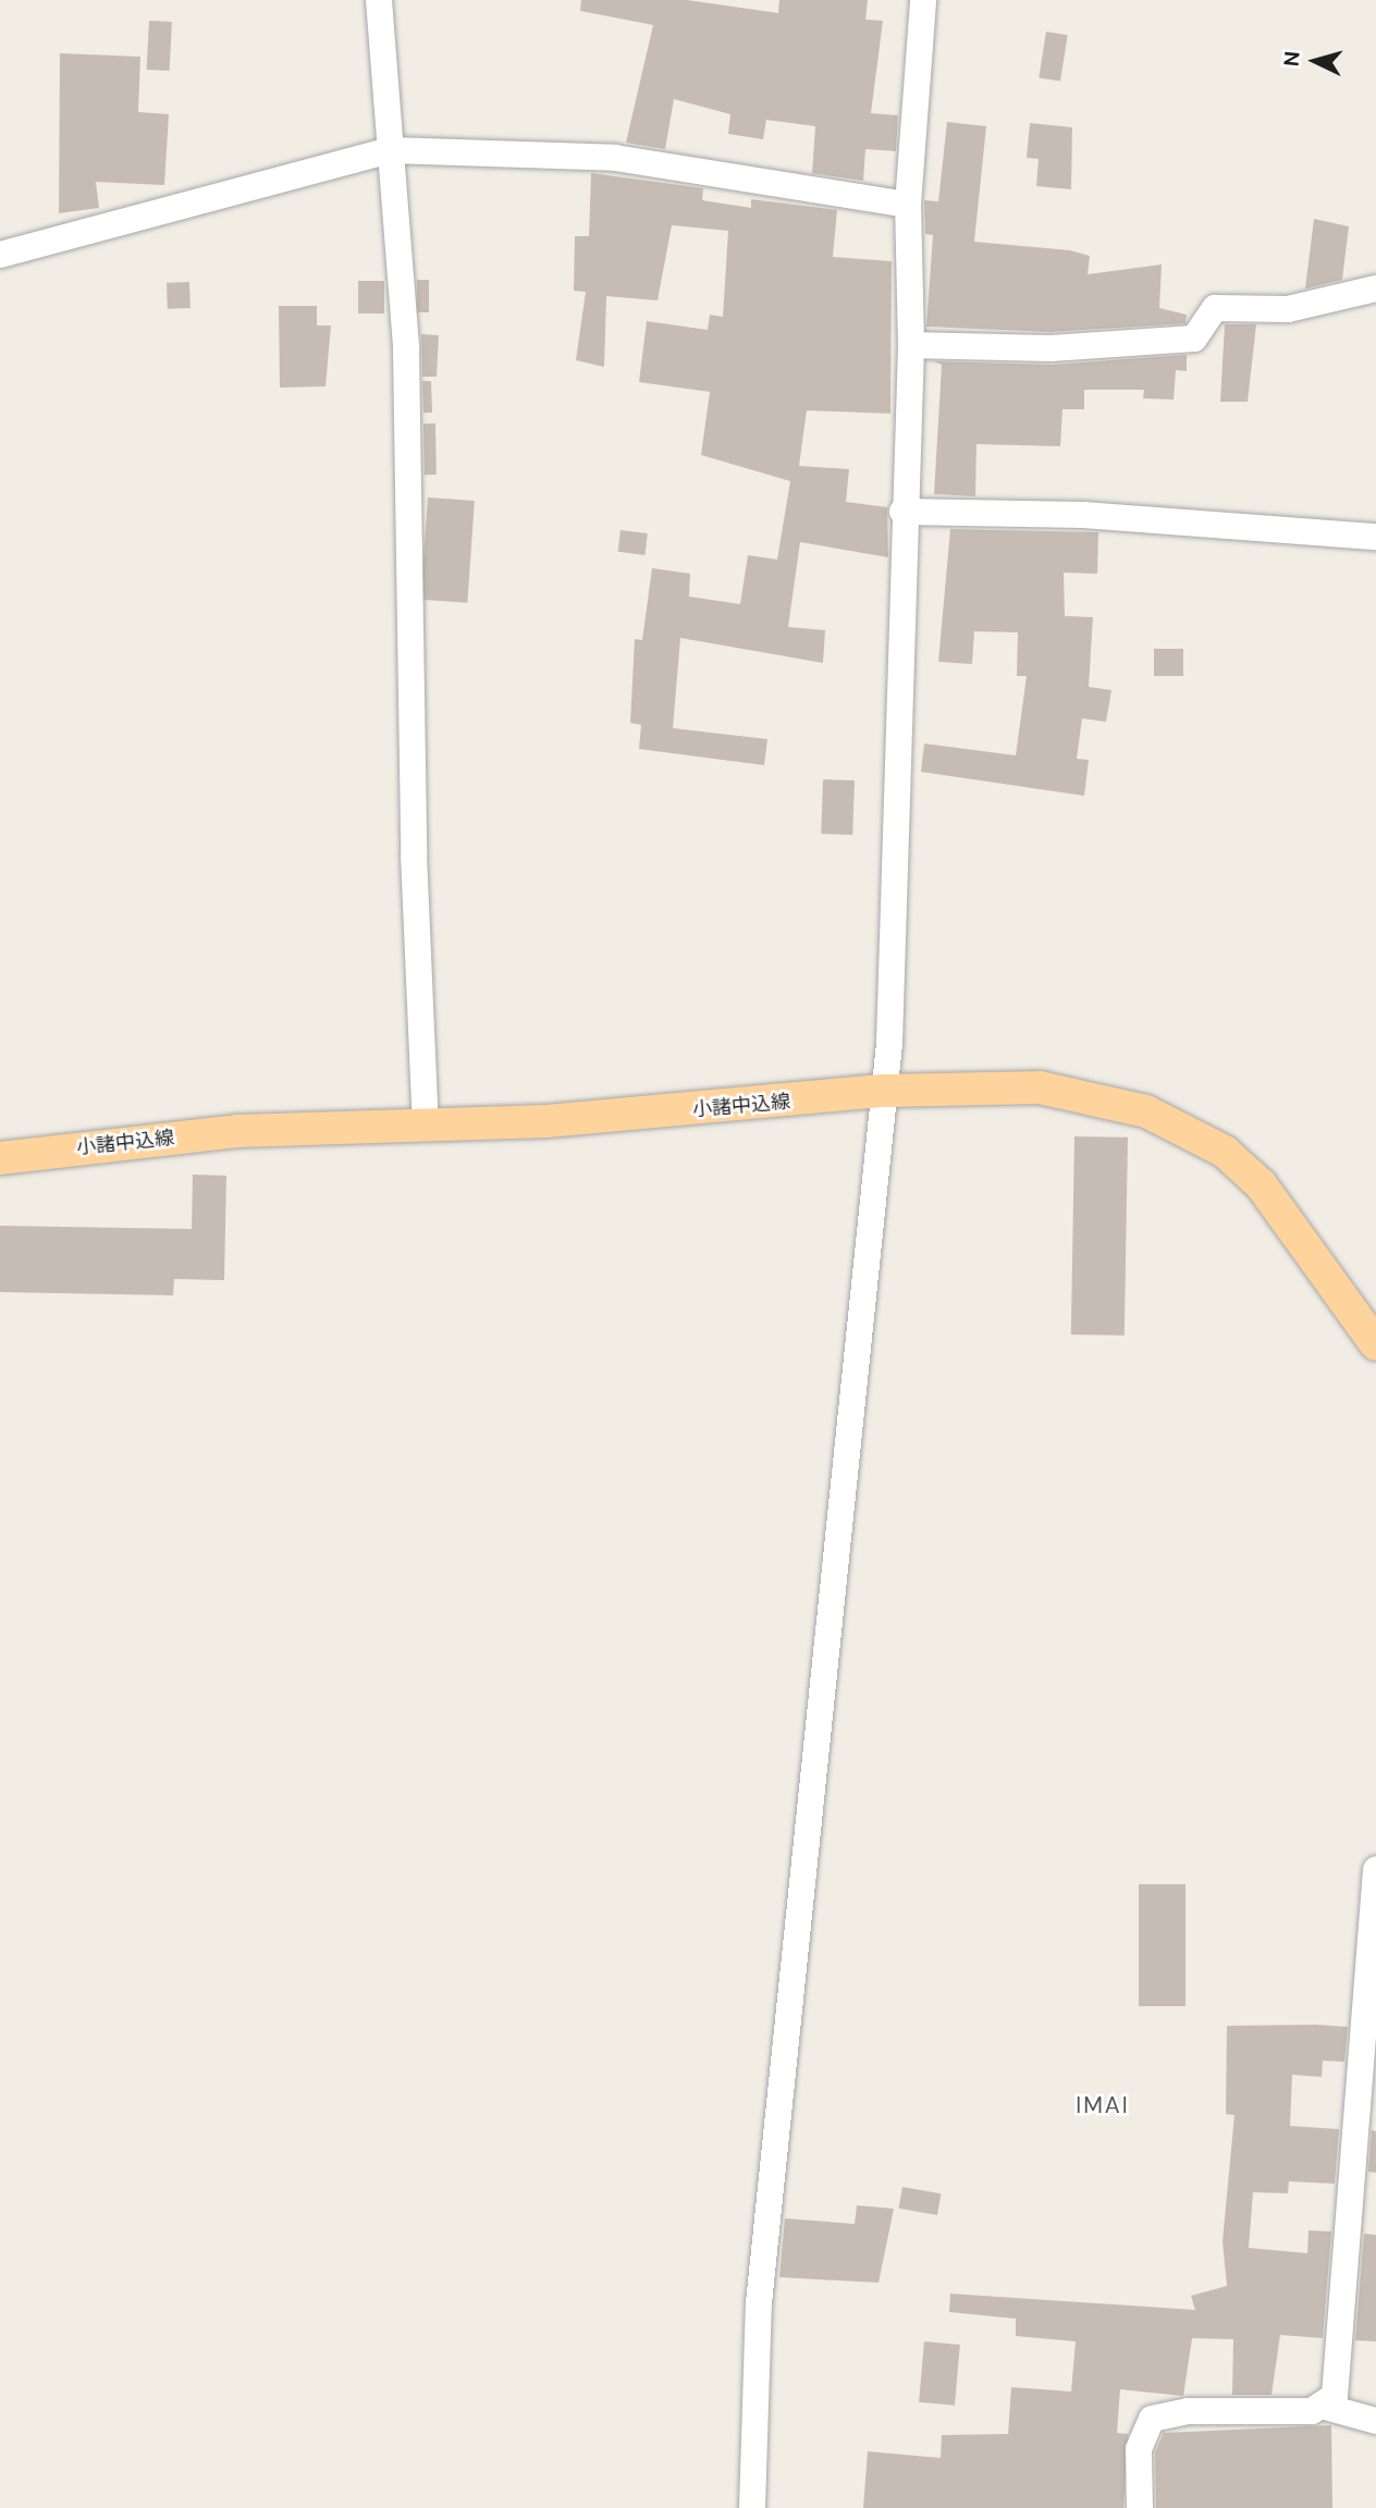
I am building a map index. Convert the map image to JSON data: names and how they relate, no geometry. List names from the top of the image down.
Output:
{
  "streets": {
    "main road": ["小諸中込線"]
  },
  "districts": ["IMAI"],
  "north": "left"
}
